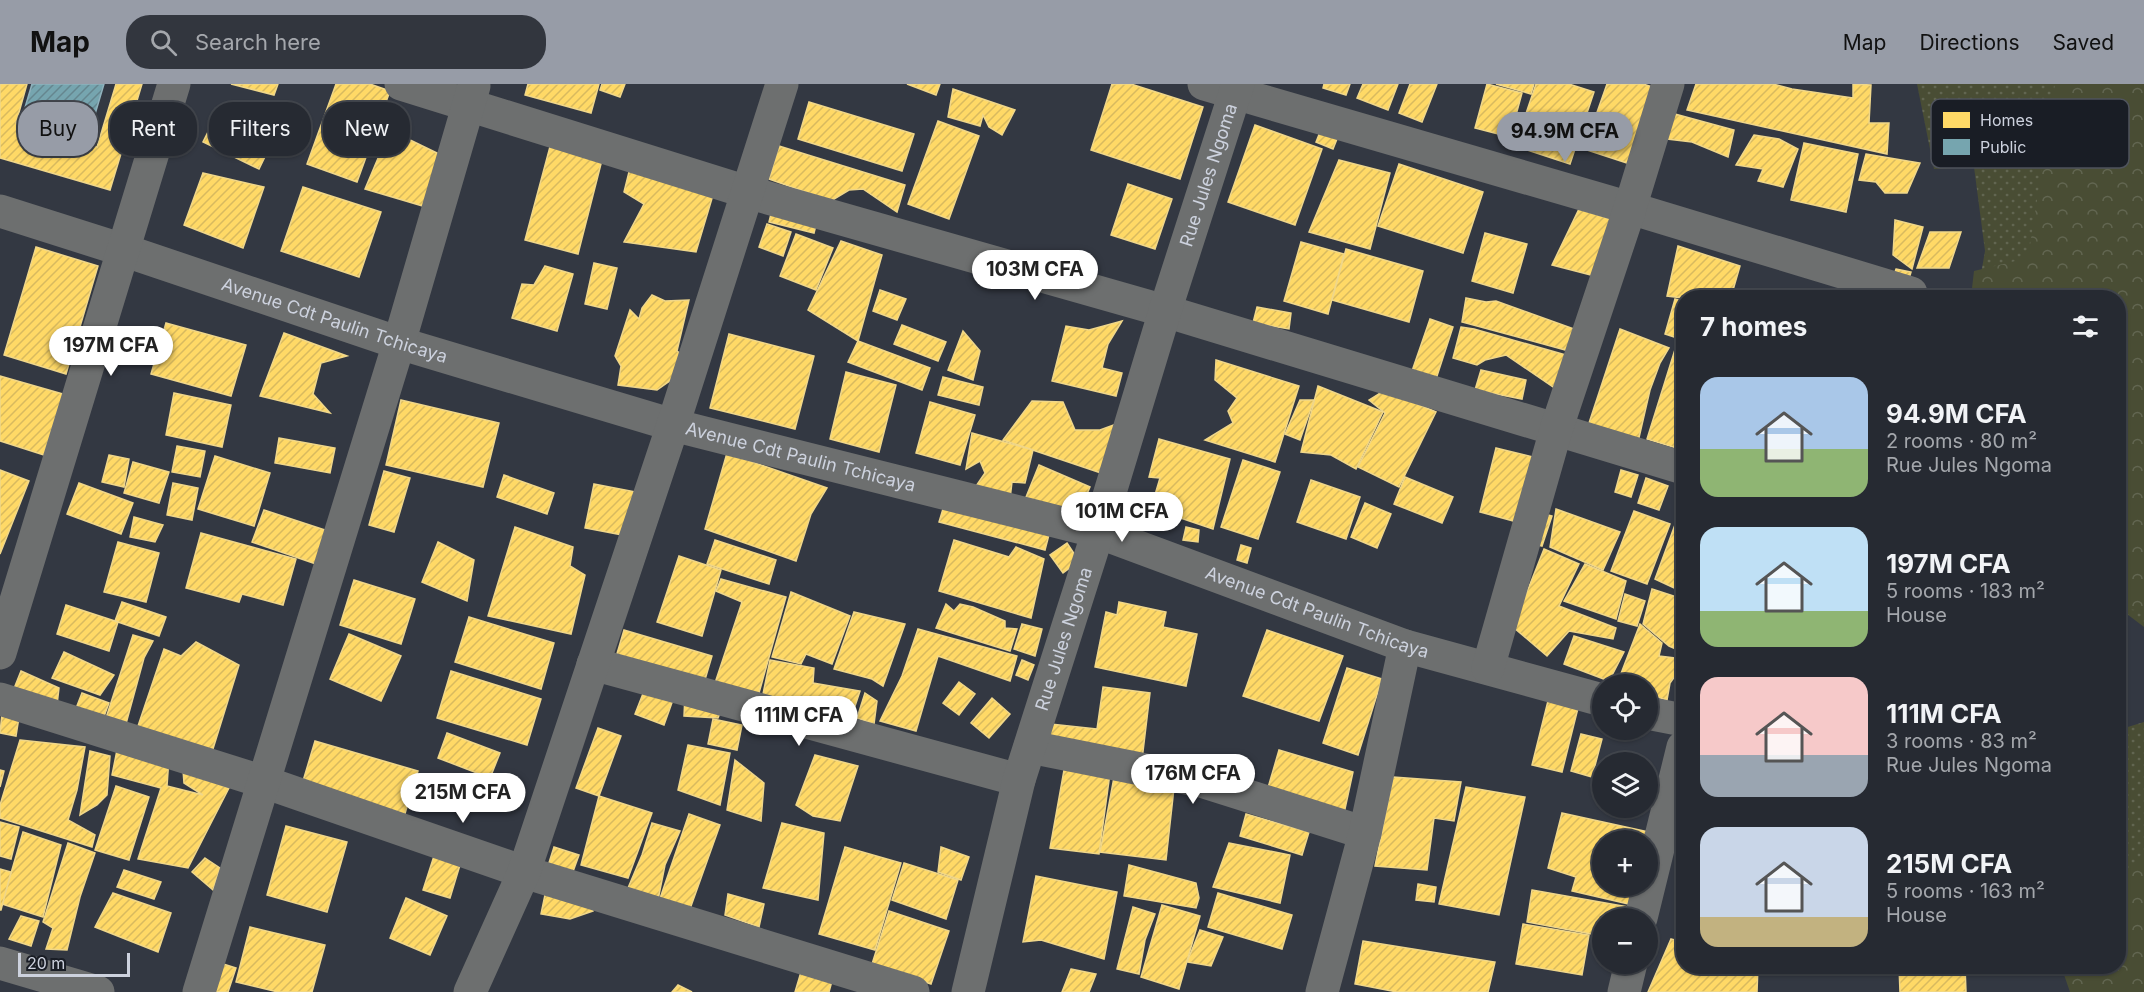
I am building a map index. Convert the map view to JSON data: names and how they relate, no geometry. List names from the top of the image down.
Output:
{
  "streets": {
    "street": ["Rue Jules Ngoma", "Avenue Cdt Paulin Tchicaya"]
  },
  "crossings": [
    ["Rue Jules Ngoma", "Avenue Cdt Paulin Tchicaya"]
  ],
  "legend": ["Homes", "Public"],
  "scale_bar": "20 m",
  "page": {
    "header": "Map",
    "search": "Search here",
    "nav": ["Map", "Directions", "Saved"],
    "chip": [
      "Buy",
      "Rent",
      "Filters",
      "New"
    ],
    "price": [
      "94.9M CFA",
      "103M CFA",
      "197M CFA",
      "101M CFA",
      "111M CFA",
      "176M CFA",
      "215M CFA"
    ],
    "heading": "7 homes",
    "list": [
      {
        "name": "94.9M CFA",
        "note": "2 rooms · 80 m² · Rue Jules Ngoma"
      },
      {
        "name": "197M CFA",
        "note": "5 rooms · 183 m² · House"
      },
      {
        "name": "111M CFA",
        "note": "3 rooms · 83 m² · Rue Jules Ngoma"
      },
      {
        "name": "215M CFA",
        "note": "5 rooms · 163 m² · House"
      }
    ],
    "map_buttons": ["+", "−"],
    "scale": "20 m"
  }
}
